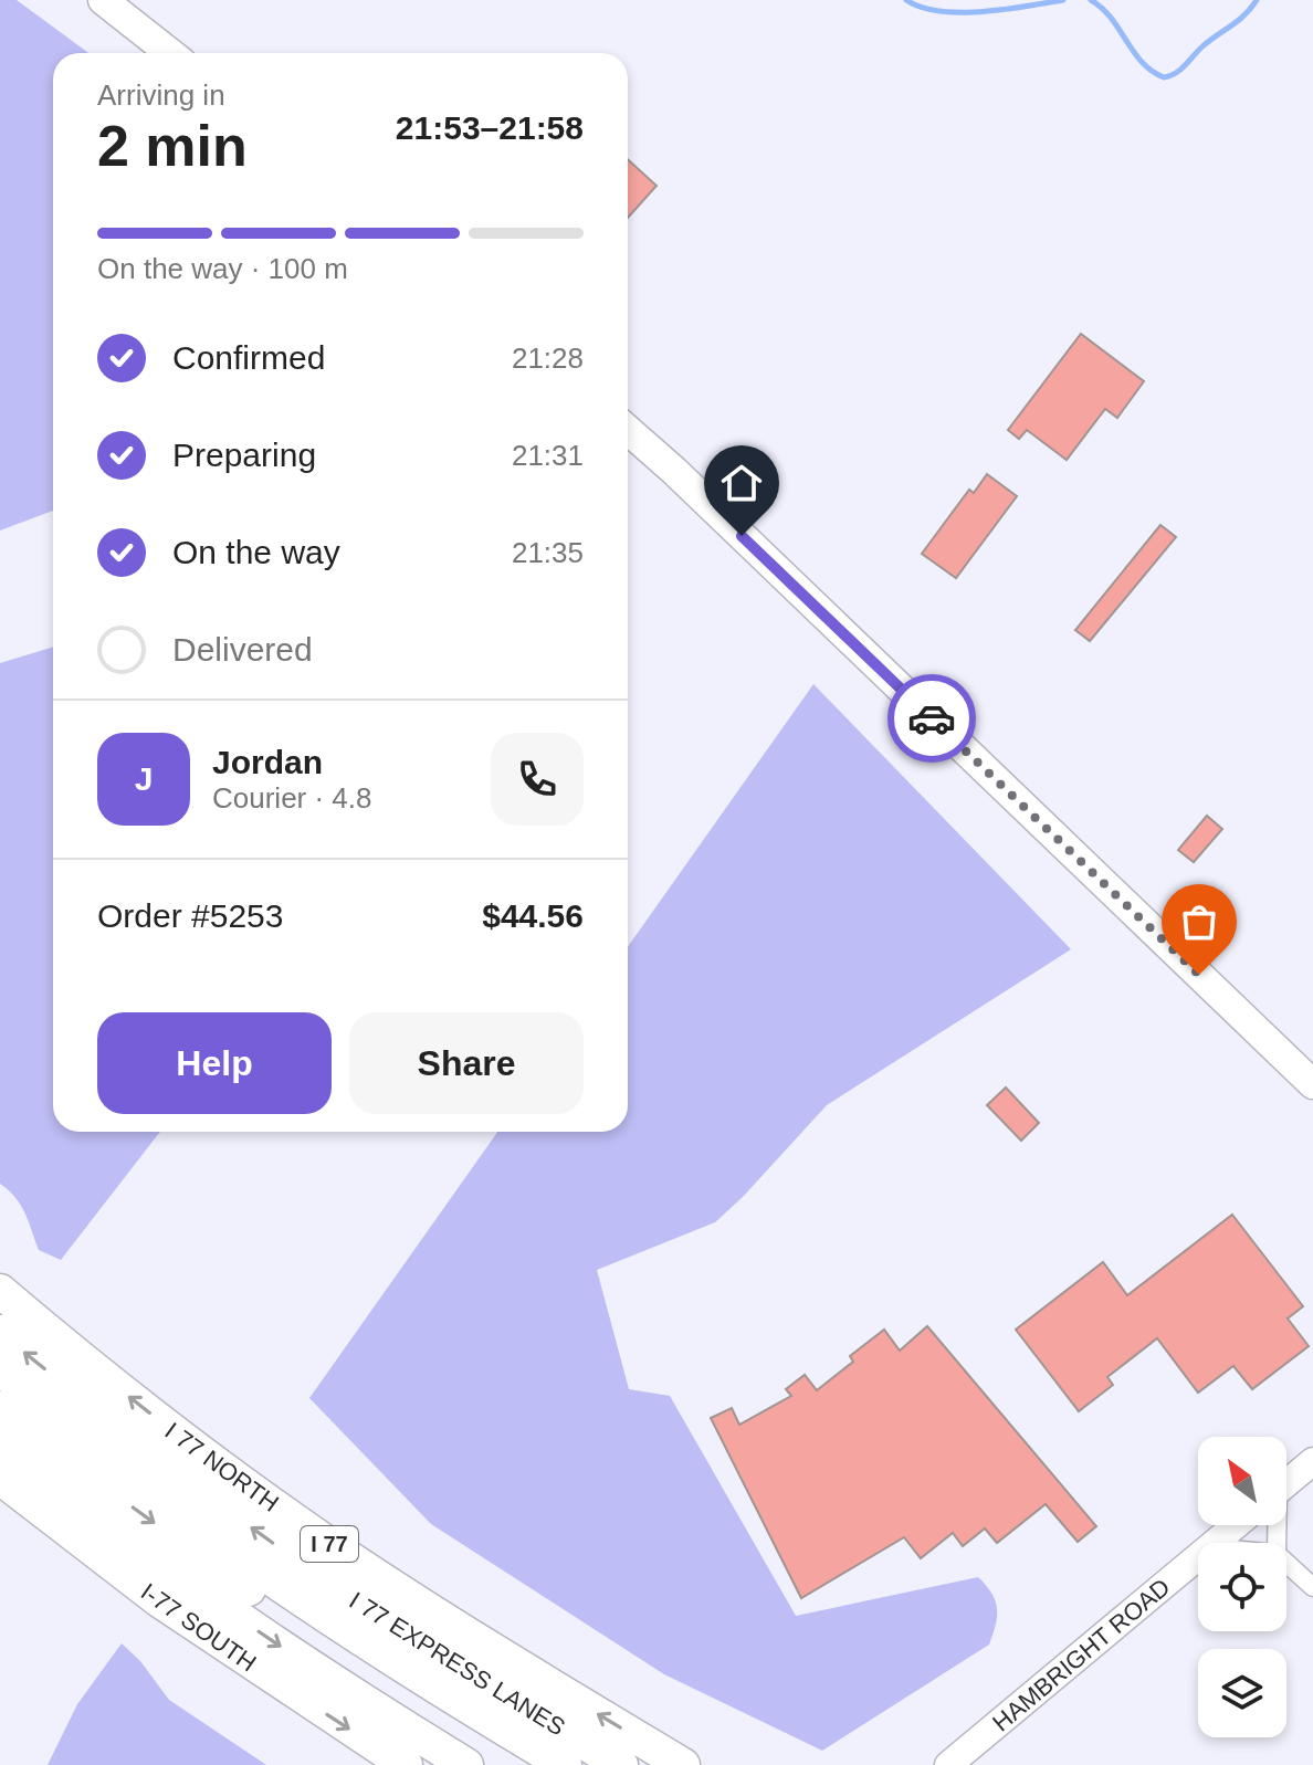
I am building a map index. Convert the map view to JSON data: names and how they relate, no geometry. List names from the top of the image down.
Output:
{
  "streets": {
    "highway": [
      "I 77 NORTH",
      "I 77",
      "I-77 SOUTH",
      "I 77 EXPRESS LANES"
    ],
    "main road": ["HAMBRIGHT ROAD"]
  },
  "north": "top left",
  "page": {
    "heading": ["2 min", "Arriving in", "21:53–21:58"],
    "panel": [
      "Jordan",
      "Courier · 4.8",
      "Order #5253",
      "$44.56"
    ],
    "bar": "On the way · 100 m",
    "list": [
      ["Confirmed", "21:28"],
      ["Preparing", "21:31"],
      ["On the way", "21:35"],
      "Delivered"
    ],
    "round": "J",
    "buttons": ["Help", "Share"]
  }
}
